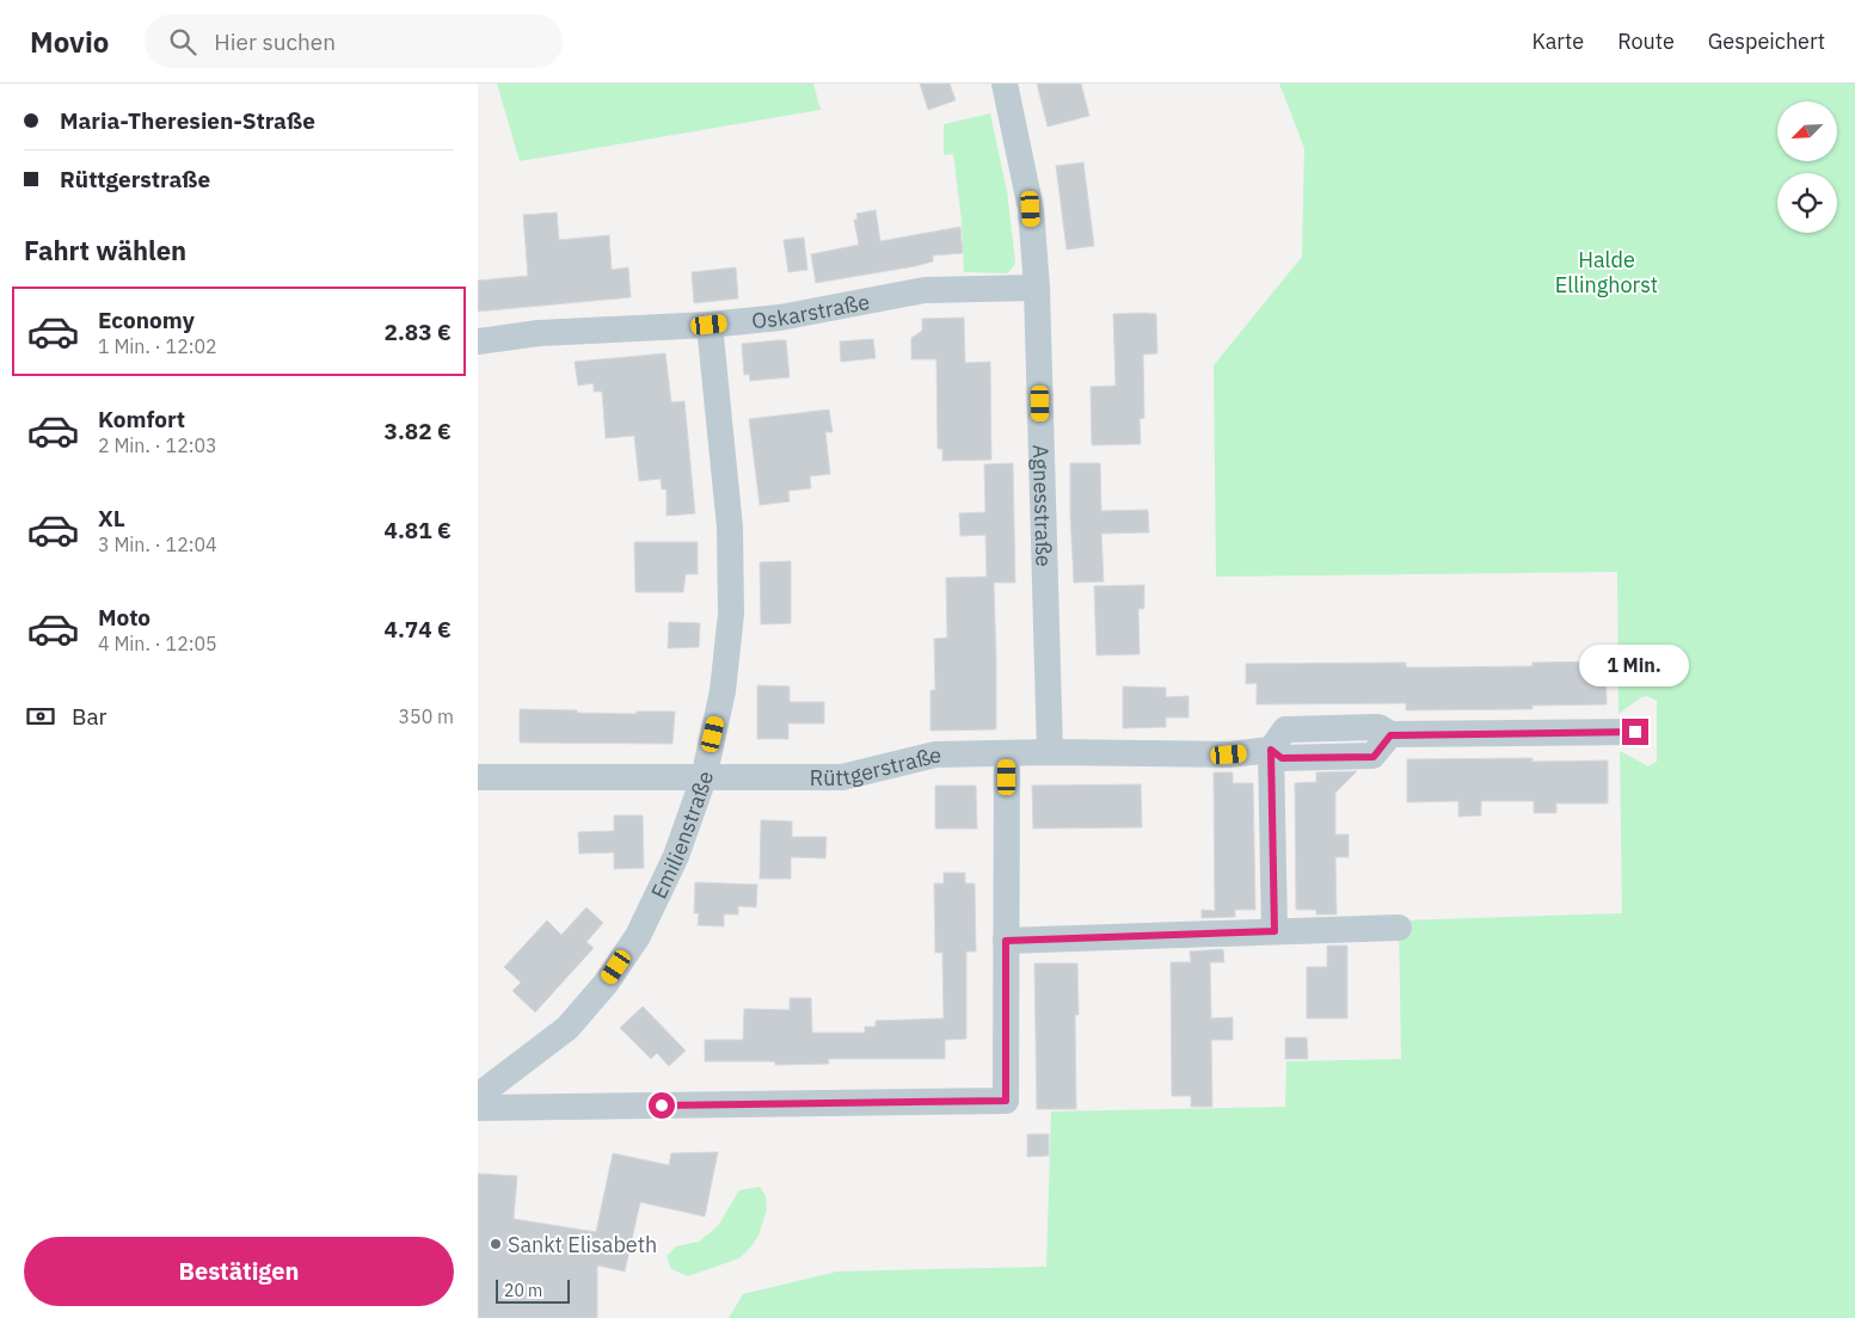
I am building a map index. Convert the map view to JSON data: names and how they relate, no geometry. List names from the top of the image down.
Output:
{
  "streets": {
    "street": [
      "Oskarstraße",
      "Agnesstraße",
      "Rüttgerstraße",
      "Emilienstraße"
    ]
  },
  "crossings": [
    ["Oskarstraße", "Agnesstraße"],
    ["Oskarstraße", "Emilienstraße"],
    ["Agnesstraße", "Rüttgerstraße"],
    ["Rüttgerstraße", "Emilienstraße"]
  ],
  "parks": ["Halde Ellinghorst"],
  "places": ["Sankt Elisabeth"],
  "scale_bar": "20 m",
  "north": "bottom left",
  "page": {
    "header": "Movio",
    "search": "Hier suchen",
    "nav": ["Karte", "Route", "Gespeichert"],
    "banner": ["Maria-Theresien-Straße", "Rüttgerstraße"],
    "heading": "Fahrt wählen",
    "list": [
      {
        "name": "Economy",
        "note": "1 Min. · 12:02",
        "value": "2.83 €"
      },
      {
        "name": "Komfort",
        "note": "2 Min. · 12:03",
        "value": "3.82 €"
      },
      {
        "name": "XL",
        "note": "3 Min. · 12:04",
        "value": "4.81 €"
      },
      {
        "name": "Moto",
        "note": "4 Min. · 12:05",
        "value": "4.74 €"
      }
    ],
    "bubble": "1 Min.",
    "pay": ["Bar", "350 m"],
    "buttons": "Bestätigen",
    "scale": "20 m"
  }
}
